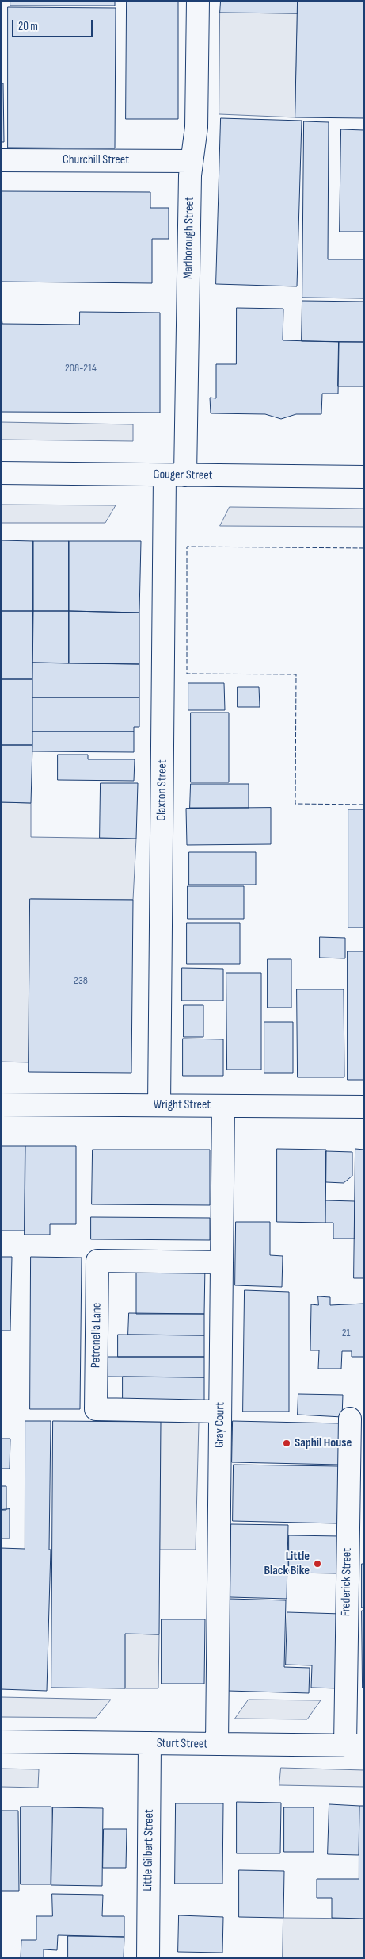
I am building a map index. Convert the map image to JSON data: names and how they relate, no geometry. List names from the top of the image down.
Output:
{
  "streets": {
    "street": [
      "Churchill Street",
      "Marlborough Street",
      "Gouger Street",
      "Claxton Street",
      "Wright Street",
      "Petronella Lane",
      "Gray Court",
      "Frederick Street",
      "Sturt Street",
      "Little Gilbert Street"
    ]
  },
  "crossings": [
    ["Churchill Street", "Marlborough Street"],
    ["Marlborough Street", "Gouger Street"],
    ["Marlborough Street", "Claxton Street"],
    ["Gouger Street", "Claxton Street"],
    ["Claxton Street", "Wright Street"],
    ["Wright Street", "Gray Court"],
    ["Petronella Lane", "Gray Court"],
    ["Gray Court", "Sturt Street"],
    ["Frederick Street", "Sturt Street"],
    ["Sturt Street", "Little Gilbert Street"]
  ],
  "places": ["Saphil House", "Little Black Bike"],
  "house_numbers": ["208-214", "238", "21"],
  "scale_bar": "20 m"
}
